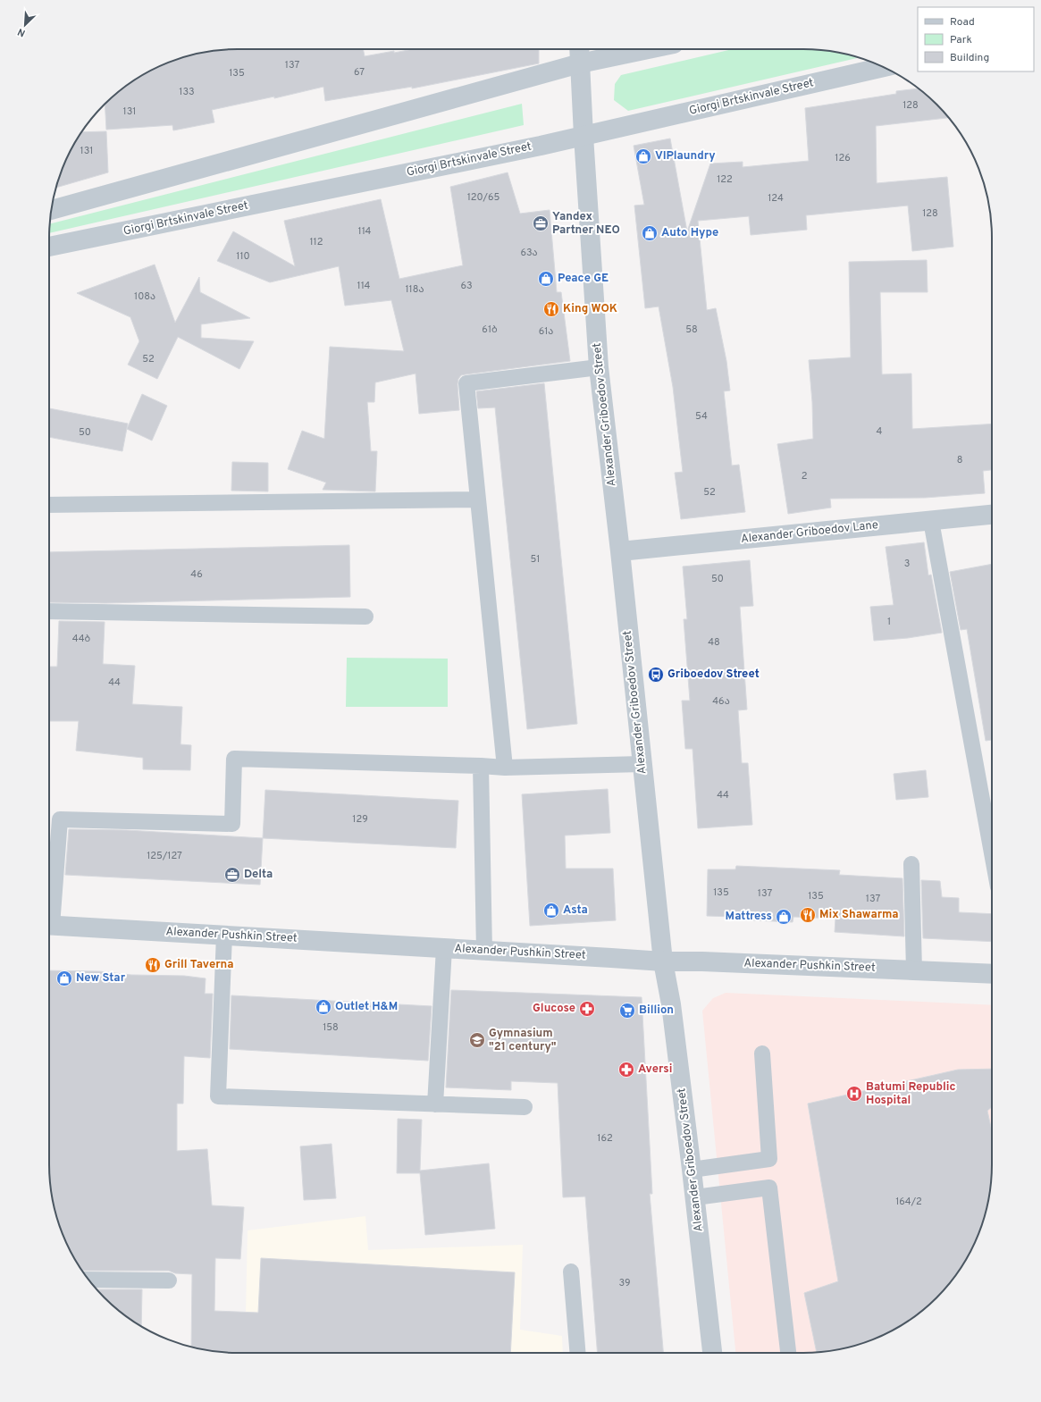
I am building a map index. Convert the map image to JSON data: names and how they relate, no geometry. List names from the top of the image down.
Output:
{
  "streets": {
    "street": [
      "Giorgi Brtskinvale Street",
      "Alexander Griboedov Street",
      "Alexander Griboedov Lane",
      "Alexander Pushkin Street"
    ]
  },
  "crossings": [
    ["Giorgi Brtskinvale Street", "Alexander Griboedov Street"],
    ["Alexander Griboedov Street", "Alexander Griboedov Lane"],
    ["Alexander Griboedov Street", "Alexander Pushkin Street"]
  ],
  "places": {
    "shop": [
      "VIPlaundry",
      "Auto Hype",
      "Peace GE",
      "Asta",
      "Mattress",
      "New Star",
      "Outlet H&M"
    ],
    "office": ["Yandex Partner NEO", "Delta"],
    "restaurant": ["King WOK", "Mix Shawarma", "Grill Taverna"],
    "bus stop": ["Griboedov Street"],
    "pharmacy": ["Glucose", "Aversi"],
    "supermarket": ["Billion"],
    "school or university": ["Gymnasium \"21 century\""],
    "hospital": ["Batumi Republic Hospital"]
  },
  "house_numbers": [
    "137",
    "67",
    "135",
    "133",
    "128",
    "131",
    "131",
    "126",
    "122",
    "120/65",
    "124",
    "128",
    "114",
    "112",
    "63ა",
    "110",
    "114",
    "63",
    "118ა",
    "108ა",
    "61ბ",
    "58",
    "61ა",
    "52",
    "54",
    "4",
    "50",
    "8",
    "2",
    "52",
    "51",
    "3",
    "46",
    "50",
    "1",
    "44ბ",
    "48",
    "44",
    "46ა",
    "44",
    "129",
    "125/127",
    "135",
    "137",
    "135",
    "137",
    "158",
    "162",
    "164/2",
    "39"
  ],
  "legend": ["Road", "Park", "Building"],
  "north": "bottom left"
}
